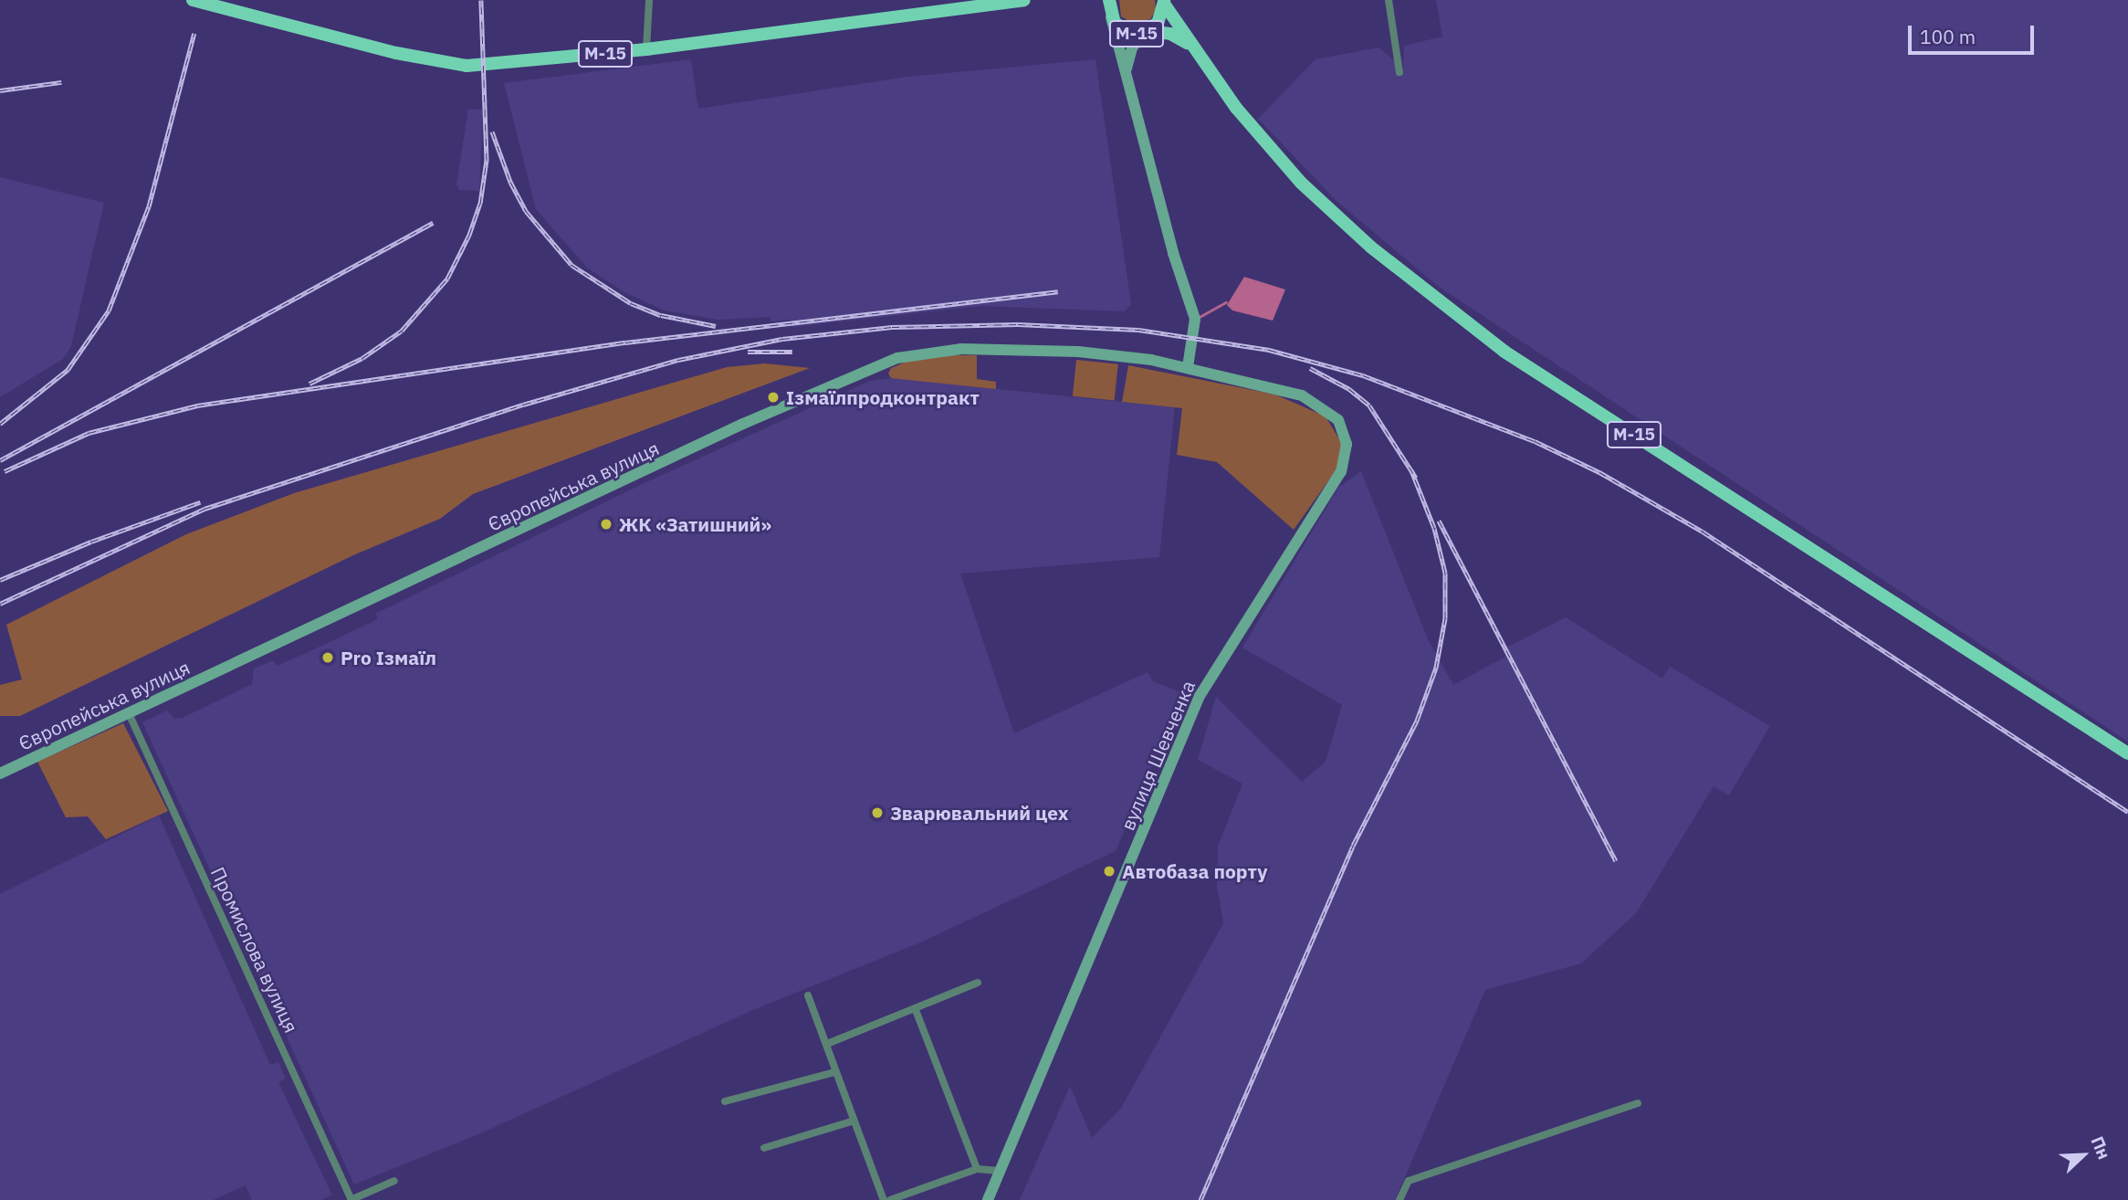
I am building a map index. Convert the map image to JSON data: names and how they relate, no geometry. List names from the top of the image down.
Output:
{
  "streets": {
    "highway": ["М-15"],
    "main road": ["Європейська вулиця", "вулиця Шевченка"],
    "street": ["Промислова вулиця"]
  },
  "crossings": [
    ["Європейська вулиця", "вулиця Шевченка"],
    ["Європейська вулиця", "Промислова вулиця"]
  ],
  "places": [
    "Ізмаїлпродконтракт",
    "ЖК «Затишний»",
    "Pro Ізмаїл",
    "Зварювальний цех",
    "Автобаза порту"
  ],
  "scale_bar": "100 m",
  "north": "top right"
}
